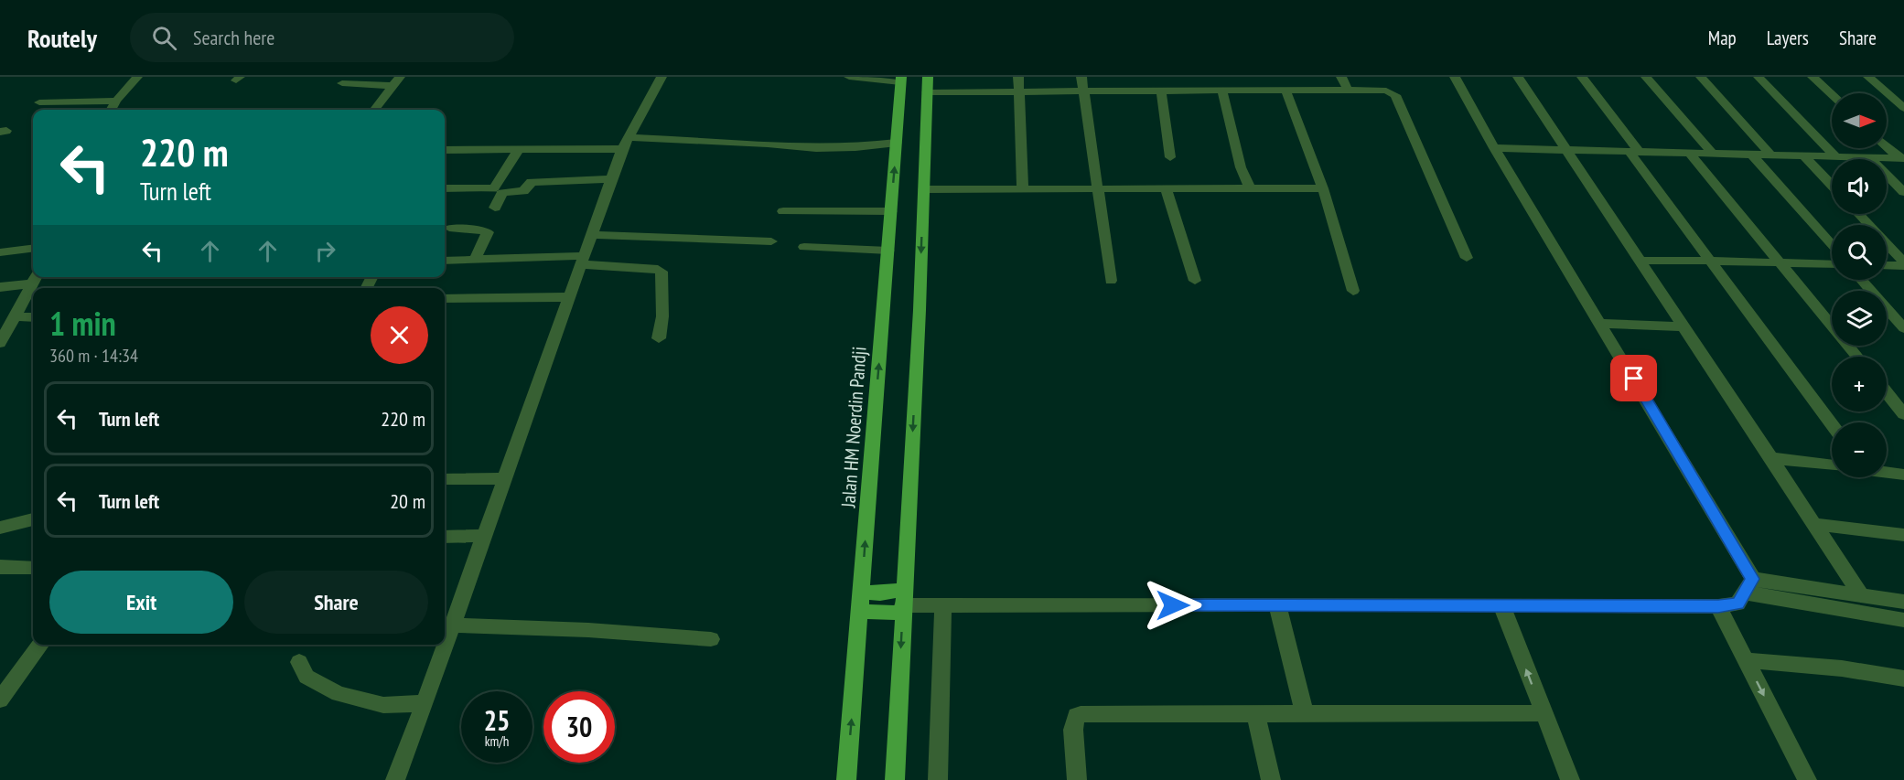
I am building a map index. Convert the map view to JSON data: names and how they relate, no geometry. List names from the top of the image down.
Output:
{
  "streets": {
    "main road": ["Jalan HM Noerdin Pandji"]
  },
  "north": "right",
  "page": {
    "header": "Routely",
    "search": "Search here",
    "nav": ["Map", "Layers", "Share"],
    "map_buttons": ["+", "−"],
    "turn": ["220 m", "Turn left"],
    "heading": ["1 min", "360 m · 14:34"],
    "list": [
      {
        "name": "Turn left",
        "value": "220 m"
      },
      {
        "name": "Turn left",
        "value": "20 m"
      }
    ],
    "buttons": ["Exit", "Share"],
    "speed": "25 km/h",
    "limit": "30"
  }
}
